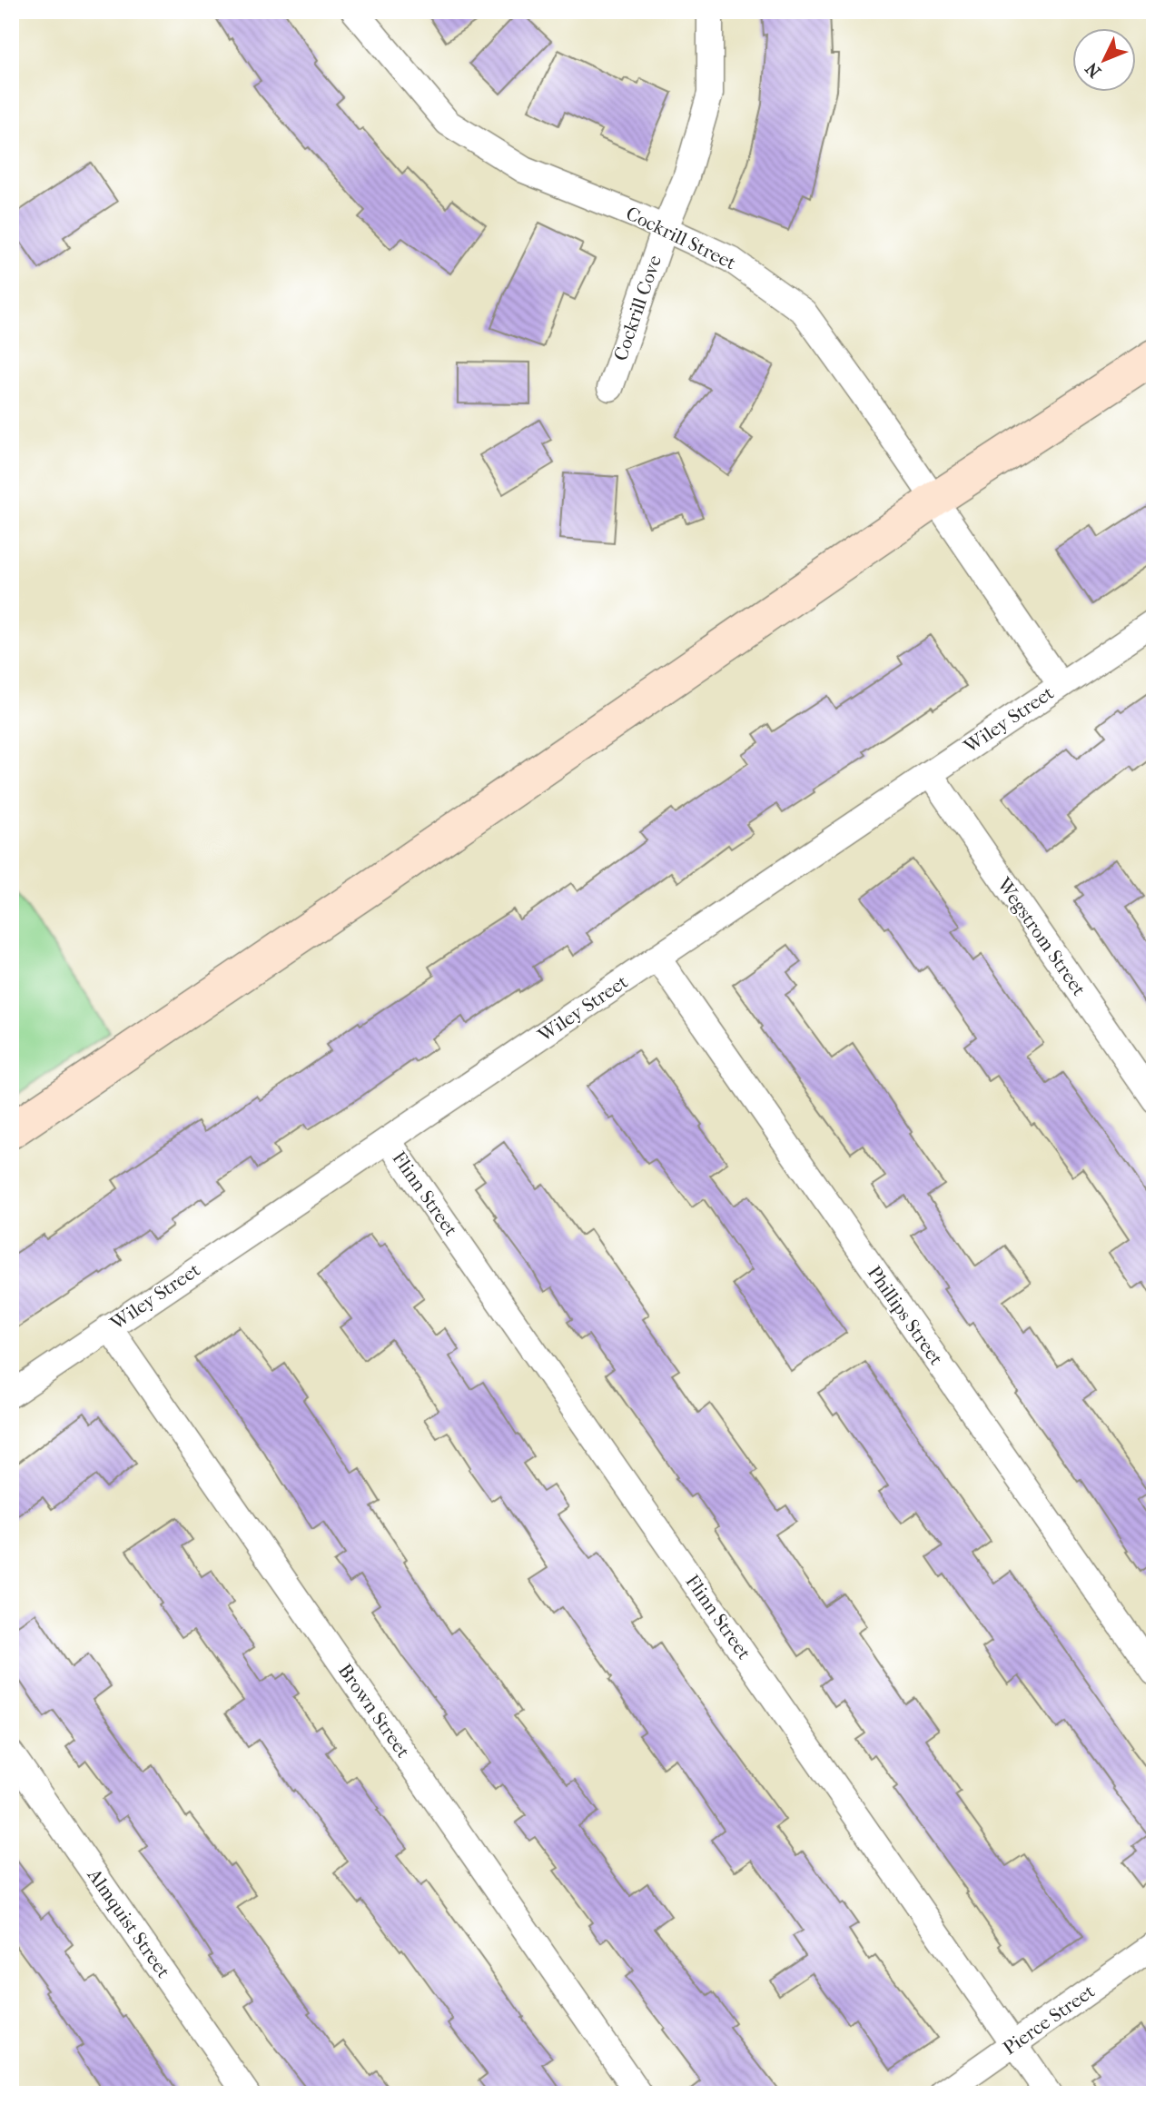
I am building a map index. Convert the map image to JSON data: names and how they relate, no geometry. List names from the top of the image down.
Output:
{
  "streets": {
    "street": [
      "Cockrill Street",
      "Cockrill Cove",
      "Wiley Street",
      "Wegstrom Street",
      "Flinn Street",
      "Phillips Street",
      "Brown Street",
      "Almquist Street",
      "Pierce Street"
    ]
  },
  "crossings": [
    ["Cockrill Street", "Cockrill Cove"],
    ["Cockrill Street", "Wiley Street"],
    ["Wiley Street", "Wegstrom Street"],
    ["Wiley Street", "Flinn Street"],
    ["Wiley Street", "Phillips Street"],
    ["Wiley Street", "Brown Street"],
    ["Flinn Street", "Pierce Street"]
  ],
  "north": "bottom left"
}
